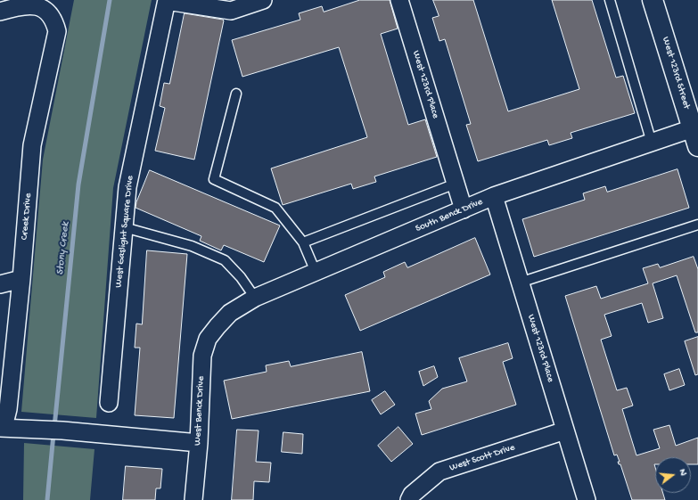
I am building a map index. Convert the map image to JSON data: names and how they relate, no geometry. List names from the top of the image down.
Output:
{
  "streets": {
    "street": [
      "West 123rd Street",
      "West 123rd Place",
      "South Benck Drive",
      "Creek Drive",
      "West Gaslight Square Drive",
      "West Benck Drive",
      "West Scott Drive"
    ]
  },
  "crossings": [
    ["West 123rd Street", "South Benck Drive"],
    ["West 123rd Place", "South Benck Drive"],
    ["West 123rd Place", "West Scott Drive"],
    ["South Benck Drive", "West Benck Drive"]
  ],
  "water": ["Stony Creek"],
  "north": "right"
}
